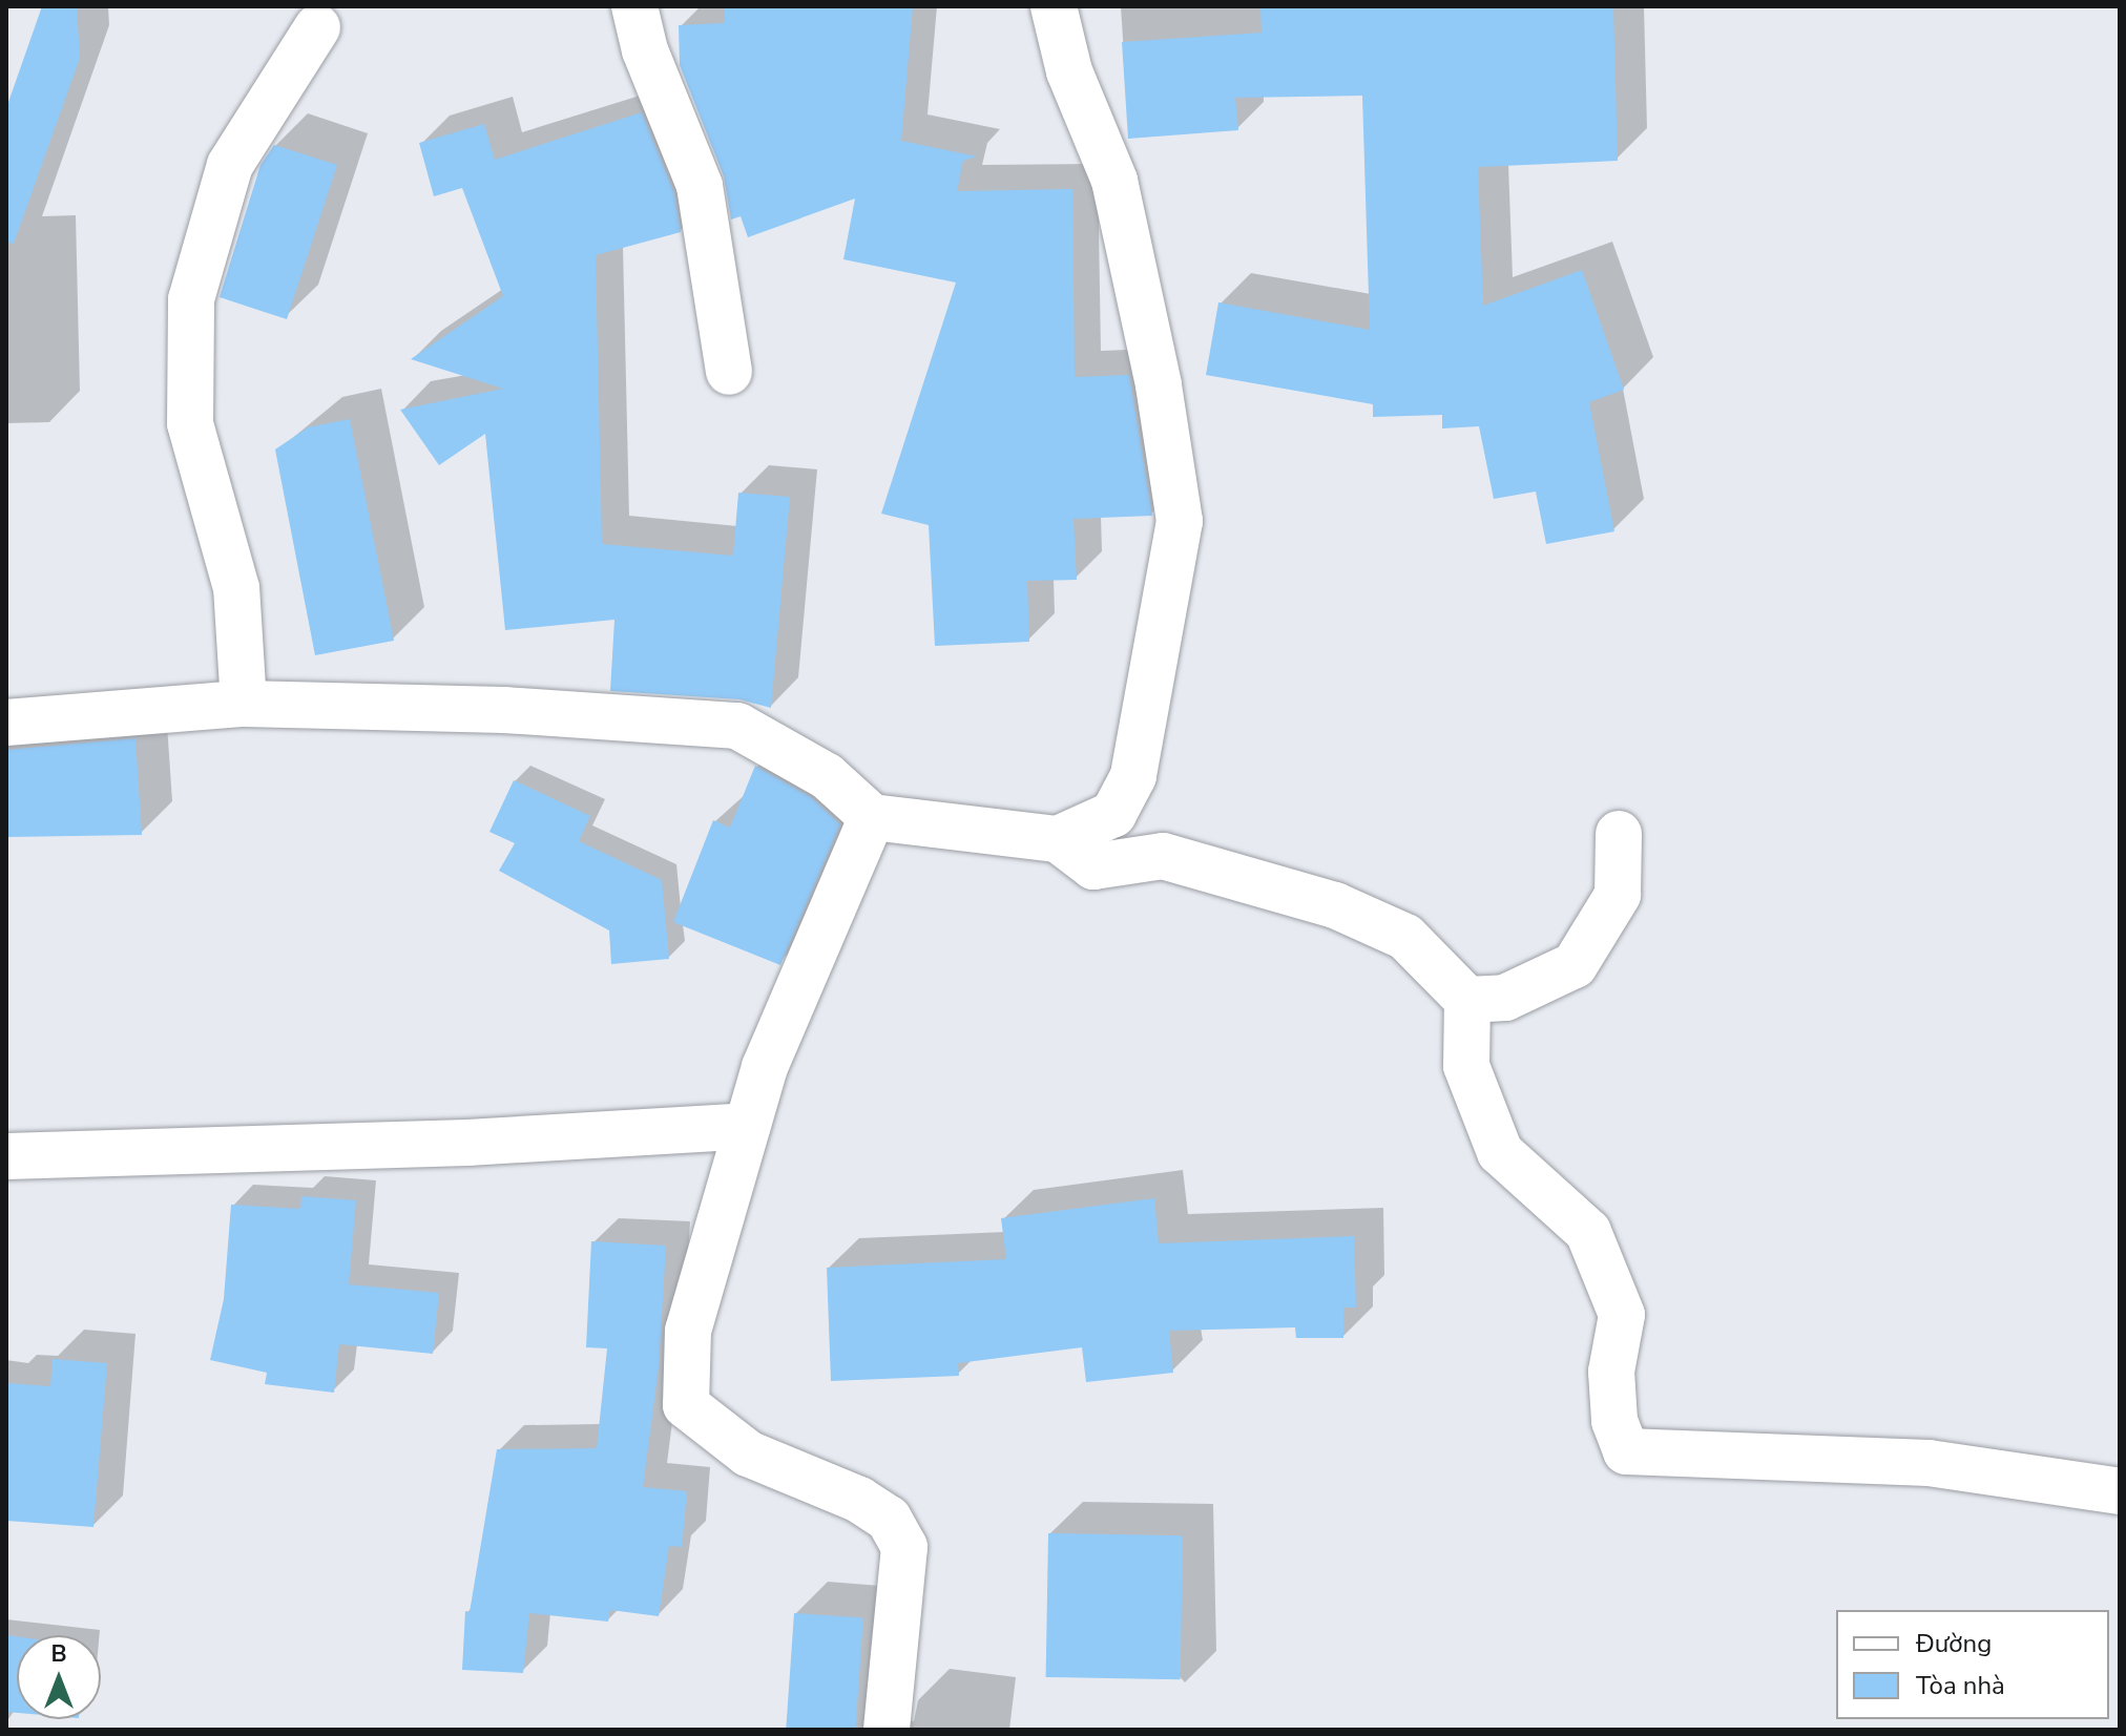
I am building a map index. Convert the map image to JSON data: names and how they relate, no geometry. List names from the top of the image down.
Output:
{
  "legend": ["Đường", "Tòa nhà"],
  "north": "top"
}
